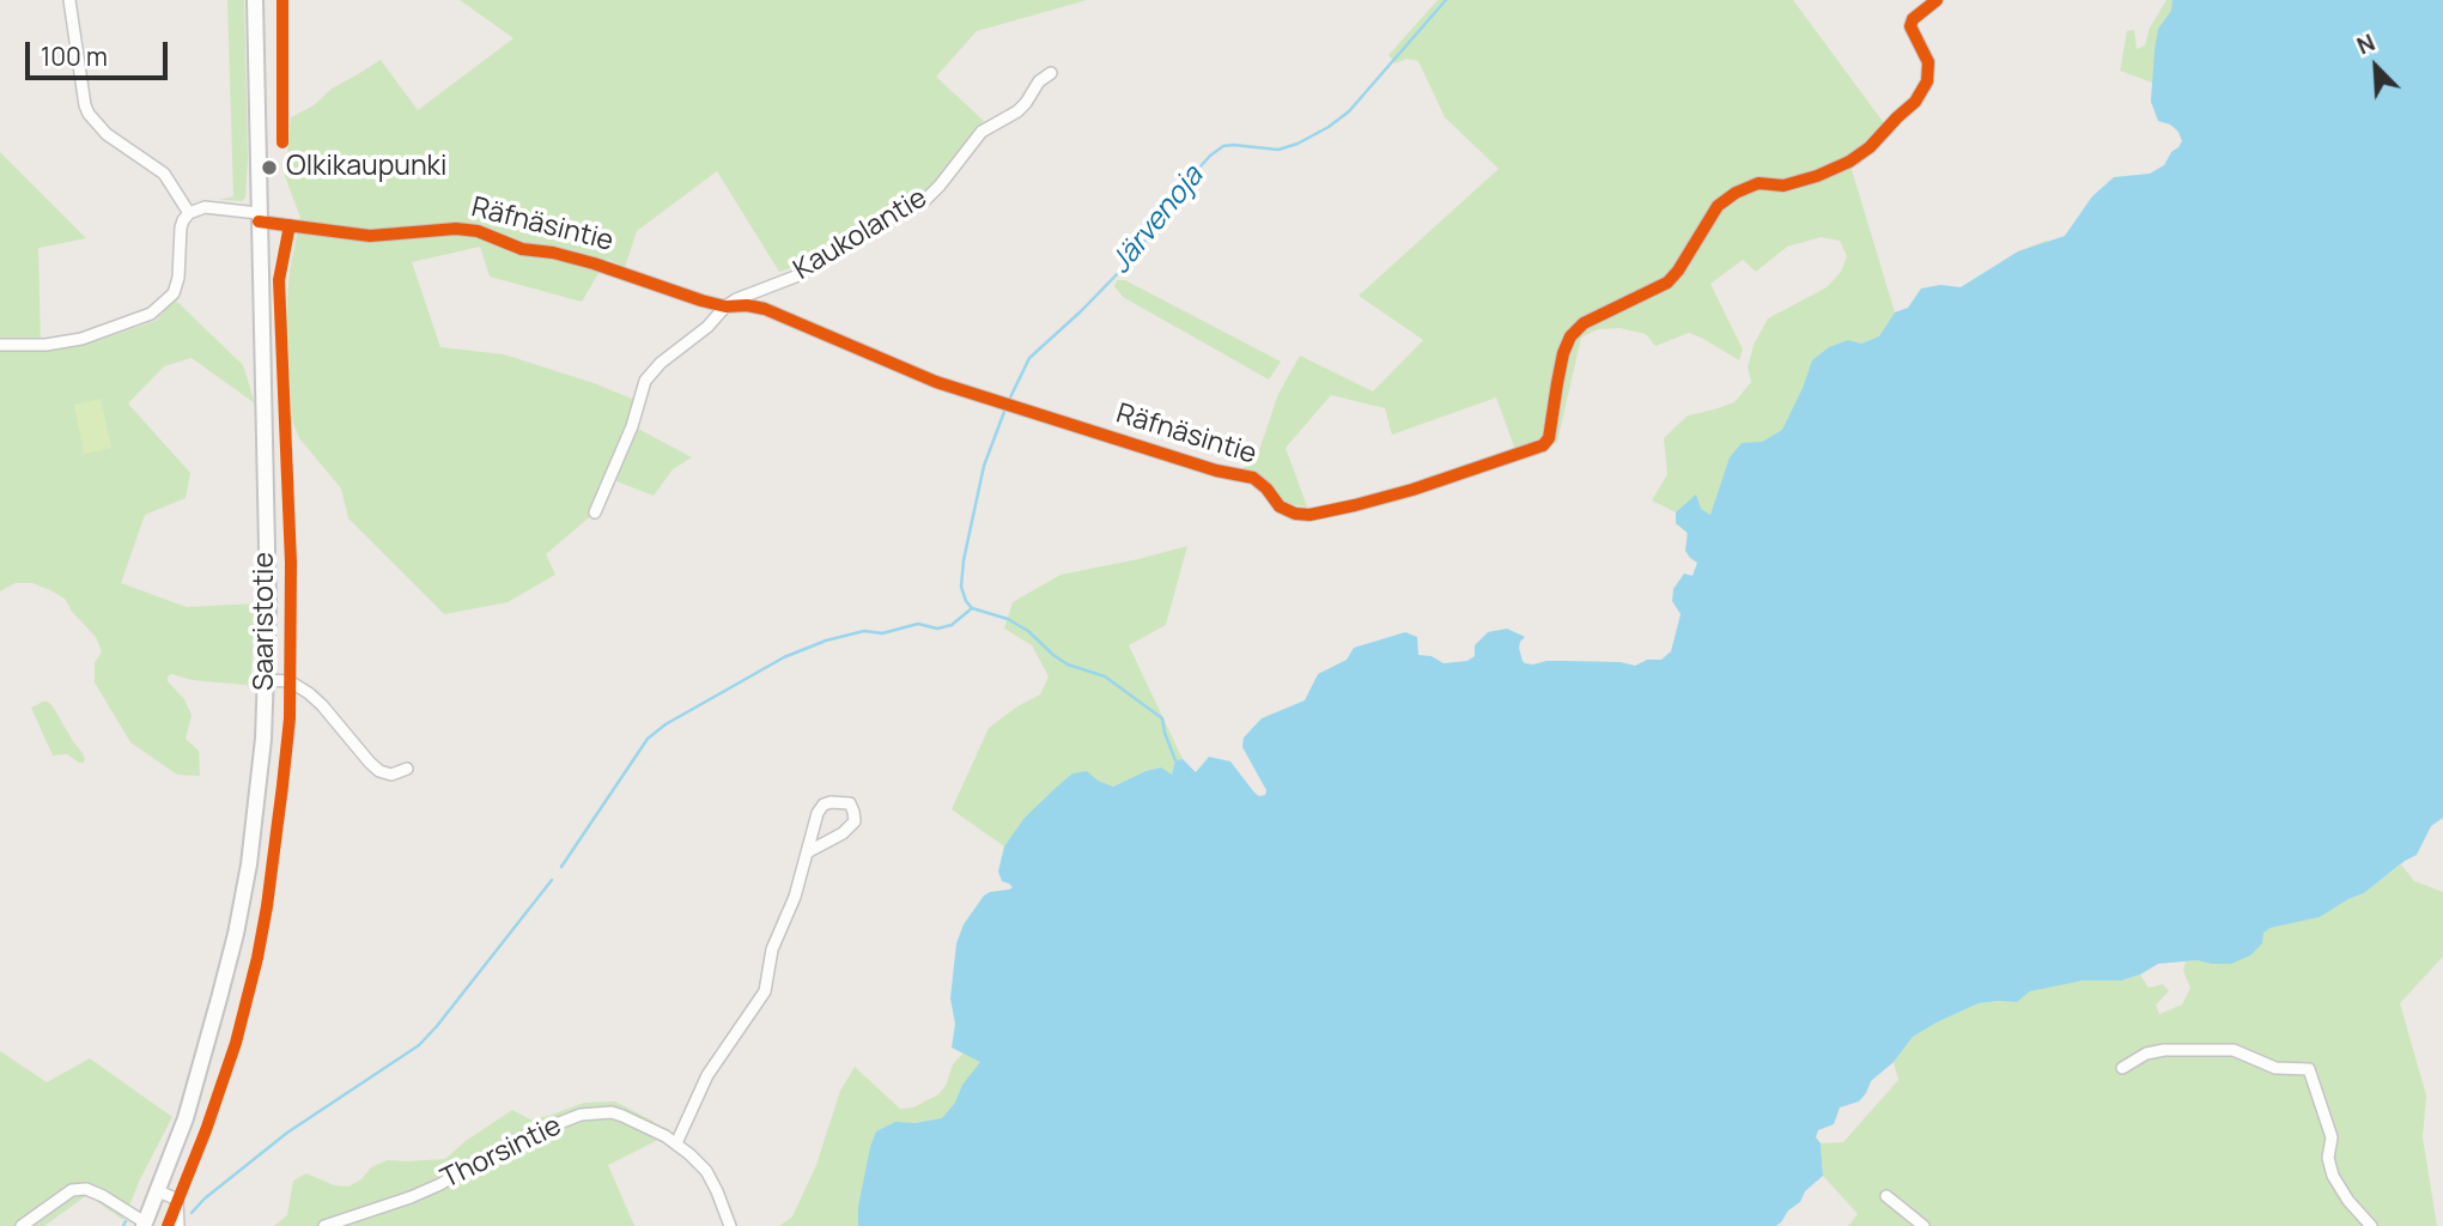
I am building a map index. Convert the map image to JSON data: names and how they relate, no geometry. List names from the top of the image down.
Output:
{
  "streets": {
    "main road": ["Saaristotie"],
    "street": ["Räfnäsintie", "Kaukolantie", "Thorsintie"]
  },
  "crossings": [
    ["Räfnäsintie", "Kaukolantie"],
    ["Räfnäsintie", "Saaristotie"]
  ],
  "water": ["Järvenoja"],
  "places": ["Olkikaupunki"],
  "scale_bar": "100 m",
  "north": "top left"
}
